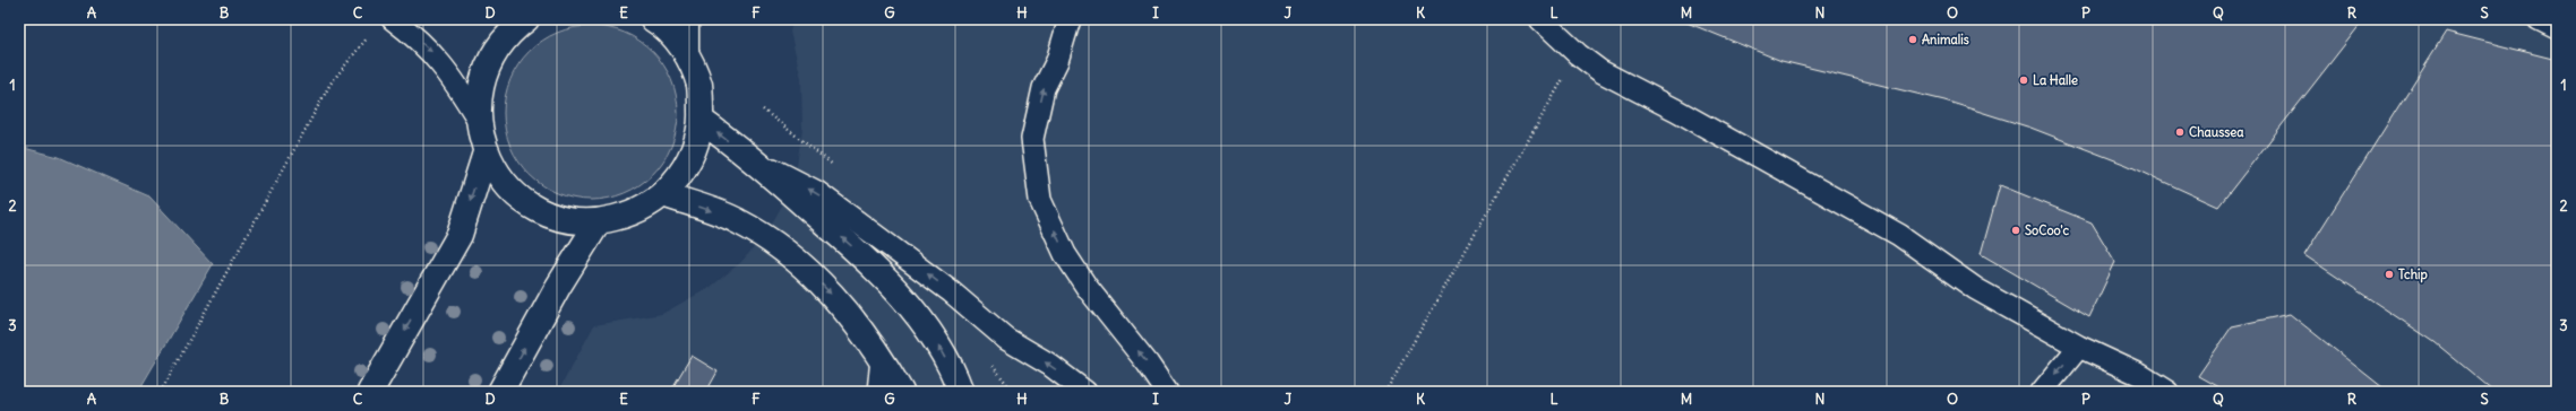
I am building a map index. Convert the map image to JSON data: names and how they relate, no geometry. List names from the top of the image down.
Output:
{
  "places": [
    "Animalis",
    "La Halle",
    "Chaussea",
    "SoCoo'c",
    "Tchip"
  ],
  "grid": {
    "columns": [
      "A",
      "B",
      "C",
      "D",
      "E",
      "F",
      "G",
      "H",
      "I",
      "J",
      "K",
      "L",
      "M",
      "N",
      "O",
      "P",
      "Q",
      "R",
      "S"
    ],
    "rows": ["1", "2", "3"]
  }
}
